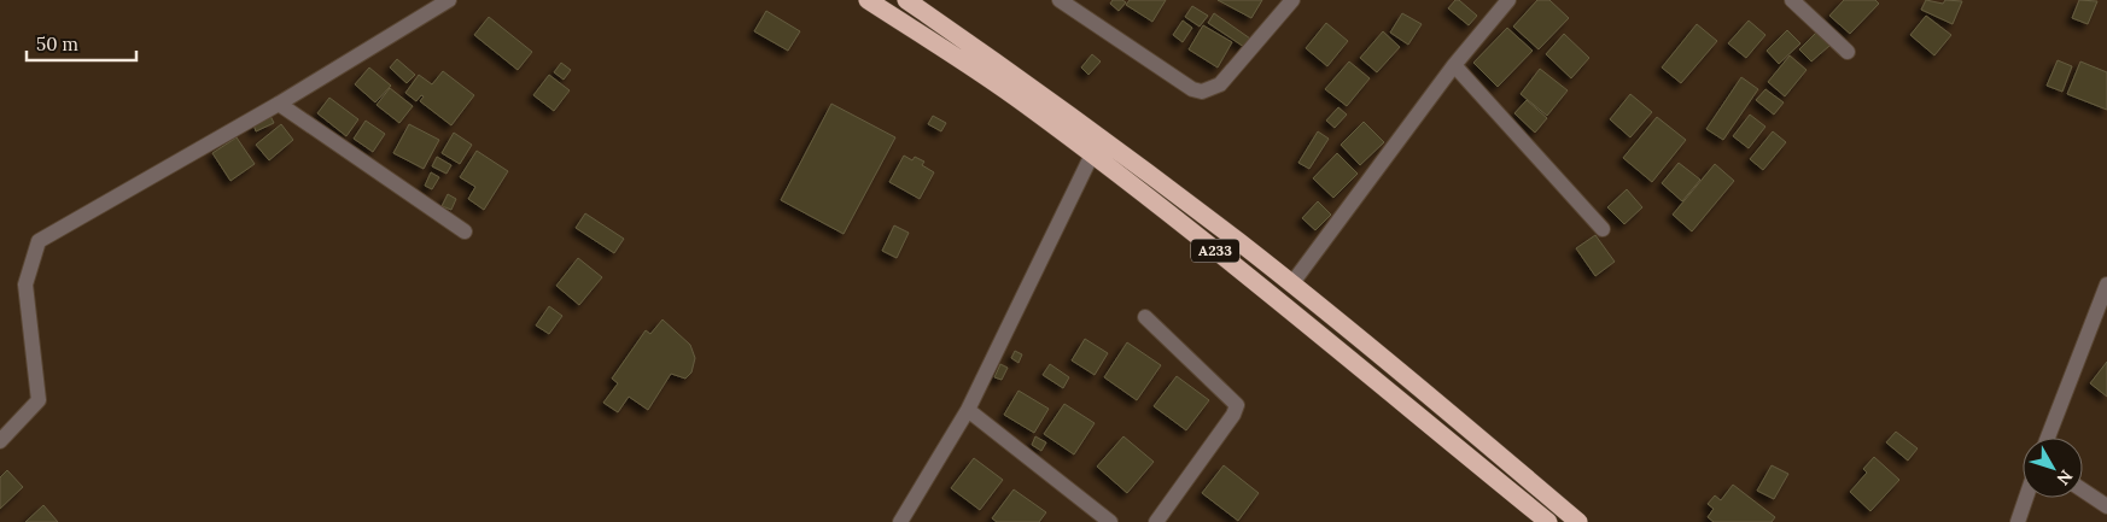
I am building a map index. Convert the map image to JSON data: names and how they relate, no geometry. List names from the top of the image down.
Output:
{
  "streets": {
    "highway": ["A233"]
  },
  "scale_bar": "50 m",
  "north": "bottom right"
}
